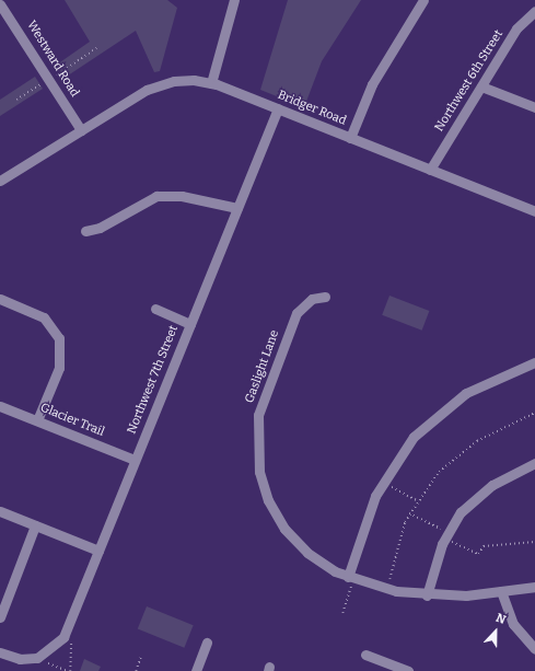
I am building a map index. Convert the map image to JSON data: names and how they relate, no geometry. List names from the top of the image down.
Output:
{
  "streets": {
    "street": [
      "Westward Road",
      "Northwest 6th Street",
      "Bridger Road",
      "Gaslight Lane",
      "Northwest 7th Street",
      "Glacier Trail"
    ]
  },
  "crossings": [
    ["Westward Road", "Bridger Road"],
    ["Northwest 6th Street", "Bridger Road"],
    ["Bridger Road", "Northwest 7th Street"],
    ["Northwest 7th Street", "Glacier Trail"]
  ],
  "north": "top"
}
